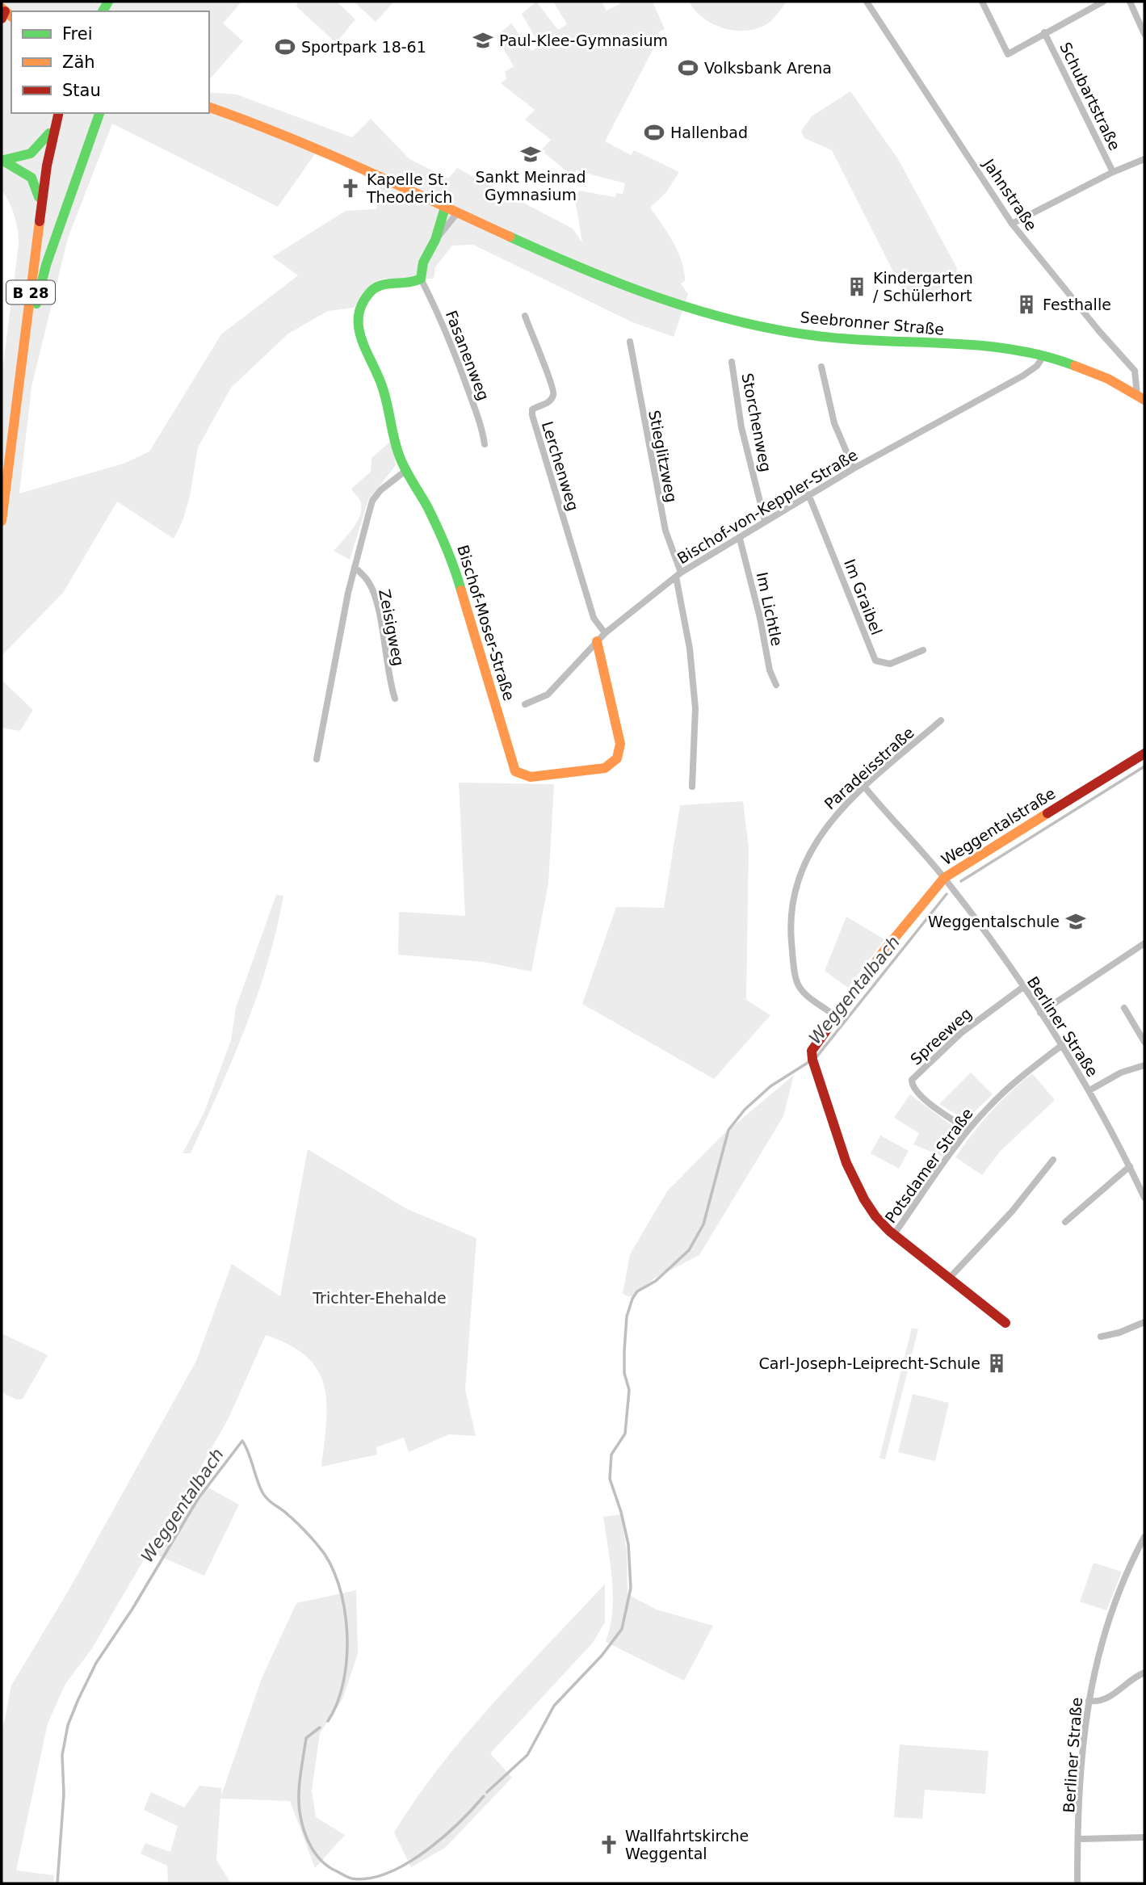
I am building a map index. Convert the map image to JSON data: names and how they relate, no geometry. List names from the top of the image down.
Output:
{
  "streets": {
    "street": [
      "Schubartstraße",
      "Jahnstraße",
      "B 28",
      "Seebronner Straße",
      "Fasanenweg",
      "Storchenweg",
      "Stieglitzweg",
      "Lerchenweg",
      "Bischof-von-Keppler-Straße",
      "Im Graibel",
      "Im Lichtle",
      "Bischof-Moser-Straße",
      "Zeisigweg",
      "Paradeisstraße",
      "Weggentalstraße",
      "Berliner Straße",
      "Spreeweg",
      "Potsdamer Straße"
    ]
  },
  "crossings": [
    ["Jahnstraße", "Seebronner Straße"],
    ["Seebronner Straße", "Bischof-von-Keppler-Straße"],
    ["Fasanenweg", "Bischof-Moser-Straße"],
    ["Storchenweg", "Bischof-von-Keppler-Straße"],
    ["Stieglitzweg", "Bischof-von-Keppler-Straße"],
    ["Lerchenweg", "Bischof-von-Keppler-Straße"],
    ["Bischof-von-Keppler-Straße", "Im Graibel"],
    ["Bischof-von-Keppler-Straße", "Im Lichtle"],
    ["Bischof-von-Keppler-Straße", "Bischof-Moser-Straße"],
    ["Paradeisstraße", "Weggentalstraße"],
    ["Paradeisstraße", "Berliner Straße"],
    ["Weggentalstraße", "Berliner Straße"],
    ["Weggentalstraße", "Potsdamer Straße"],
    ["Berliner Straße", "Spreeweg"],
    ["Berliner Straße", "Potsdamer Straße"],
    ["Spreeweg", "Potsdamer Straße"]
  ],
  "water": ["Weggentalbach"],
  "parks": ["Trichter-Ehehalde"],
  "places": {
    "school or university": ["Paul-Klee-Gymnasium", "Sankt Meinrad Gymnasium", "Weggentalschule"],
    "sports": ["Sportpark 18-61", "Volksbank Arena", "Hallenbad"],
    "church": ["Kapelle St. Theoderich", "Wallfahrtskirche Weggental"],
    "building": ["Kindergarten / Schülerhort", "Festhalle", "Carl-Joseph-Leiprecht-Schule"]
  },
  "legend": ["Frei", "Zäh", "Stau"]
}
